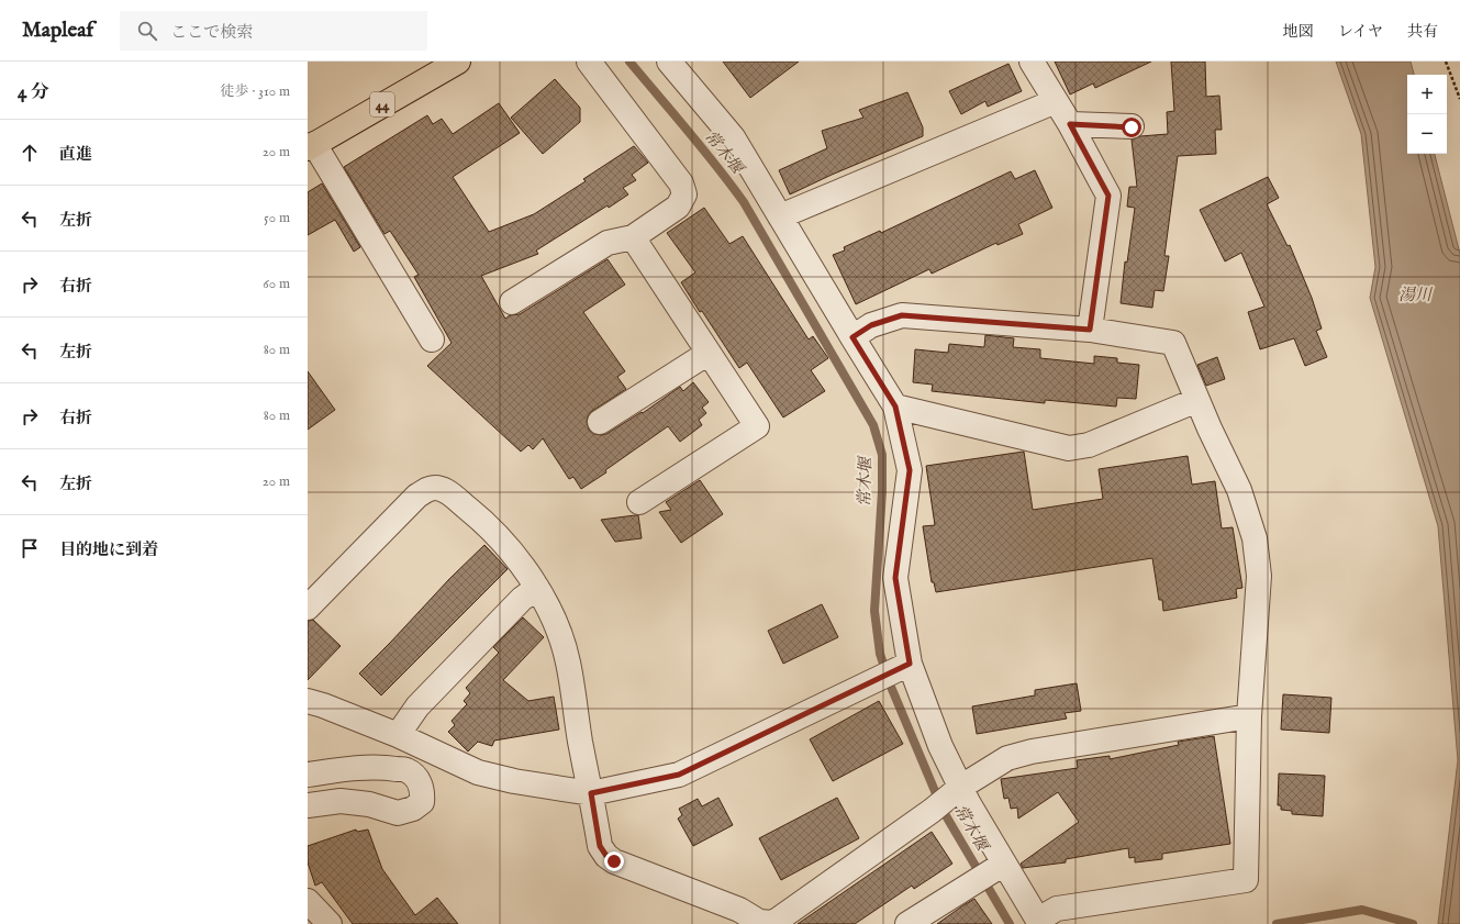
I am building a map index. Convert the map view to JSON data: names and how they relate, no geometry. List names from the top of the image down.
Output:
{
  "streets": {
    "main road": ["44"]
  },
  "water": ["常木堰", "湯川"],
  "page": {
    "header": "Mapleaf",
    "search": "ここで検索",
    "nav": ["地図", "レイヤ", "共有"],
    "heading": ["4 分", "徒歩 · 310 m"],
    "map_buttons": ["+", "−"],
    "list": [
      ["直進", "20 m"],
      ["左折", "50 m"],
      ["右折", "60 m"],
      ["左折", "80 m"],
      ["右折", "80 m"],
      ["左折", "20 m"],
      "目的地に到着"
    ]
  }
}
